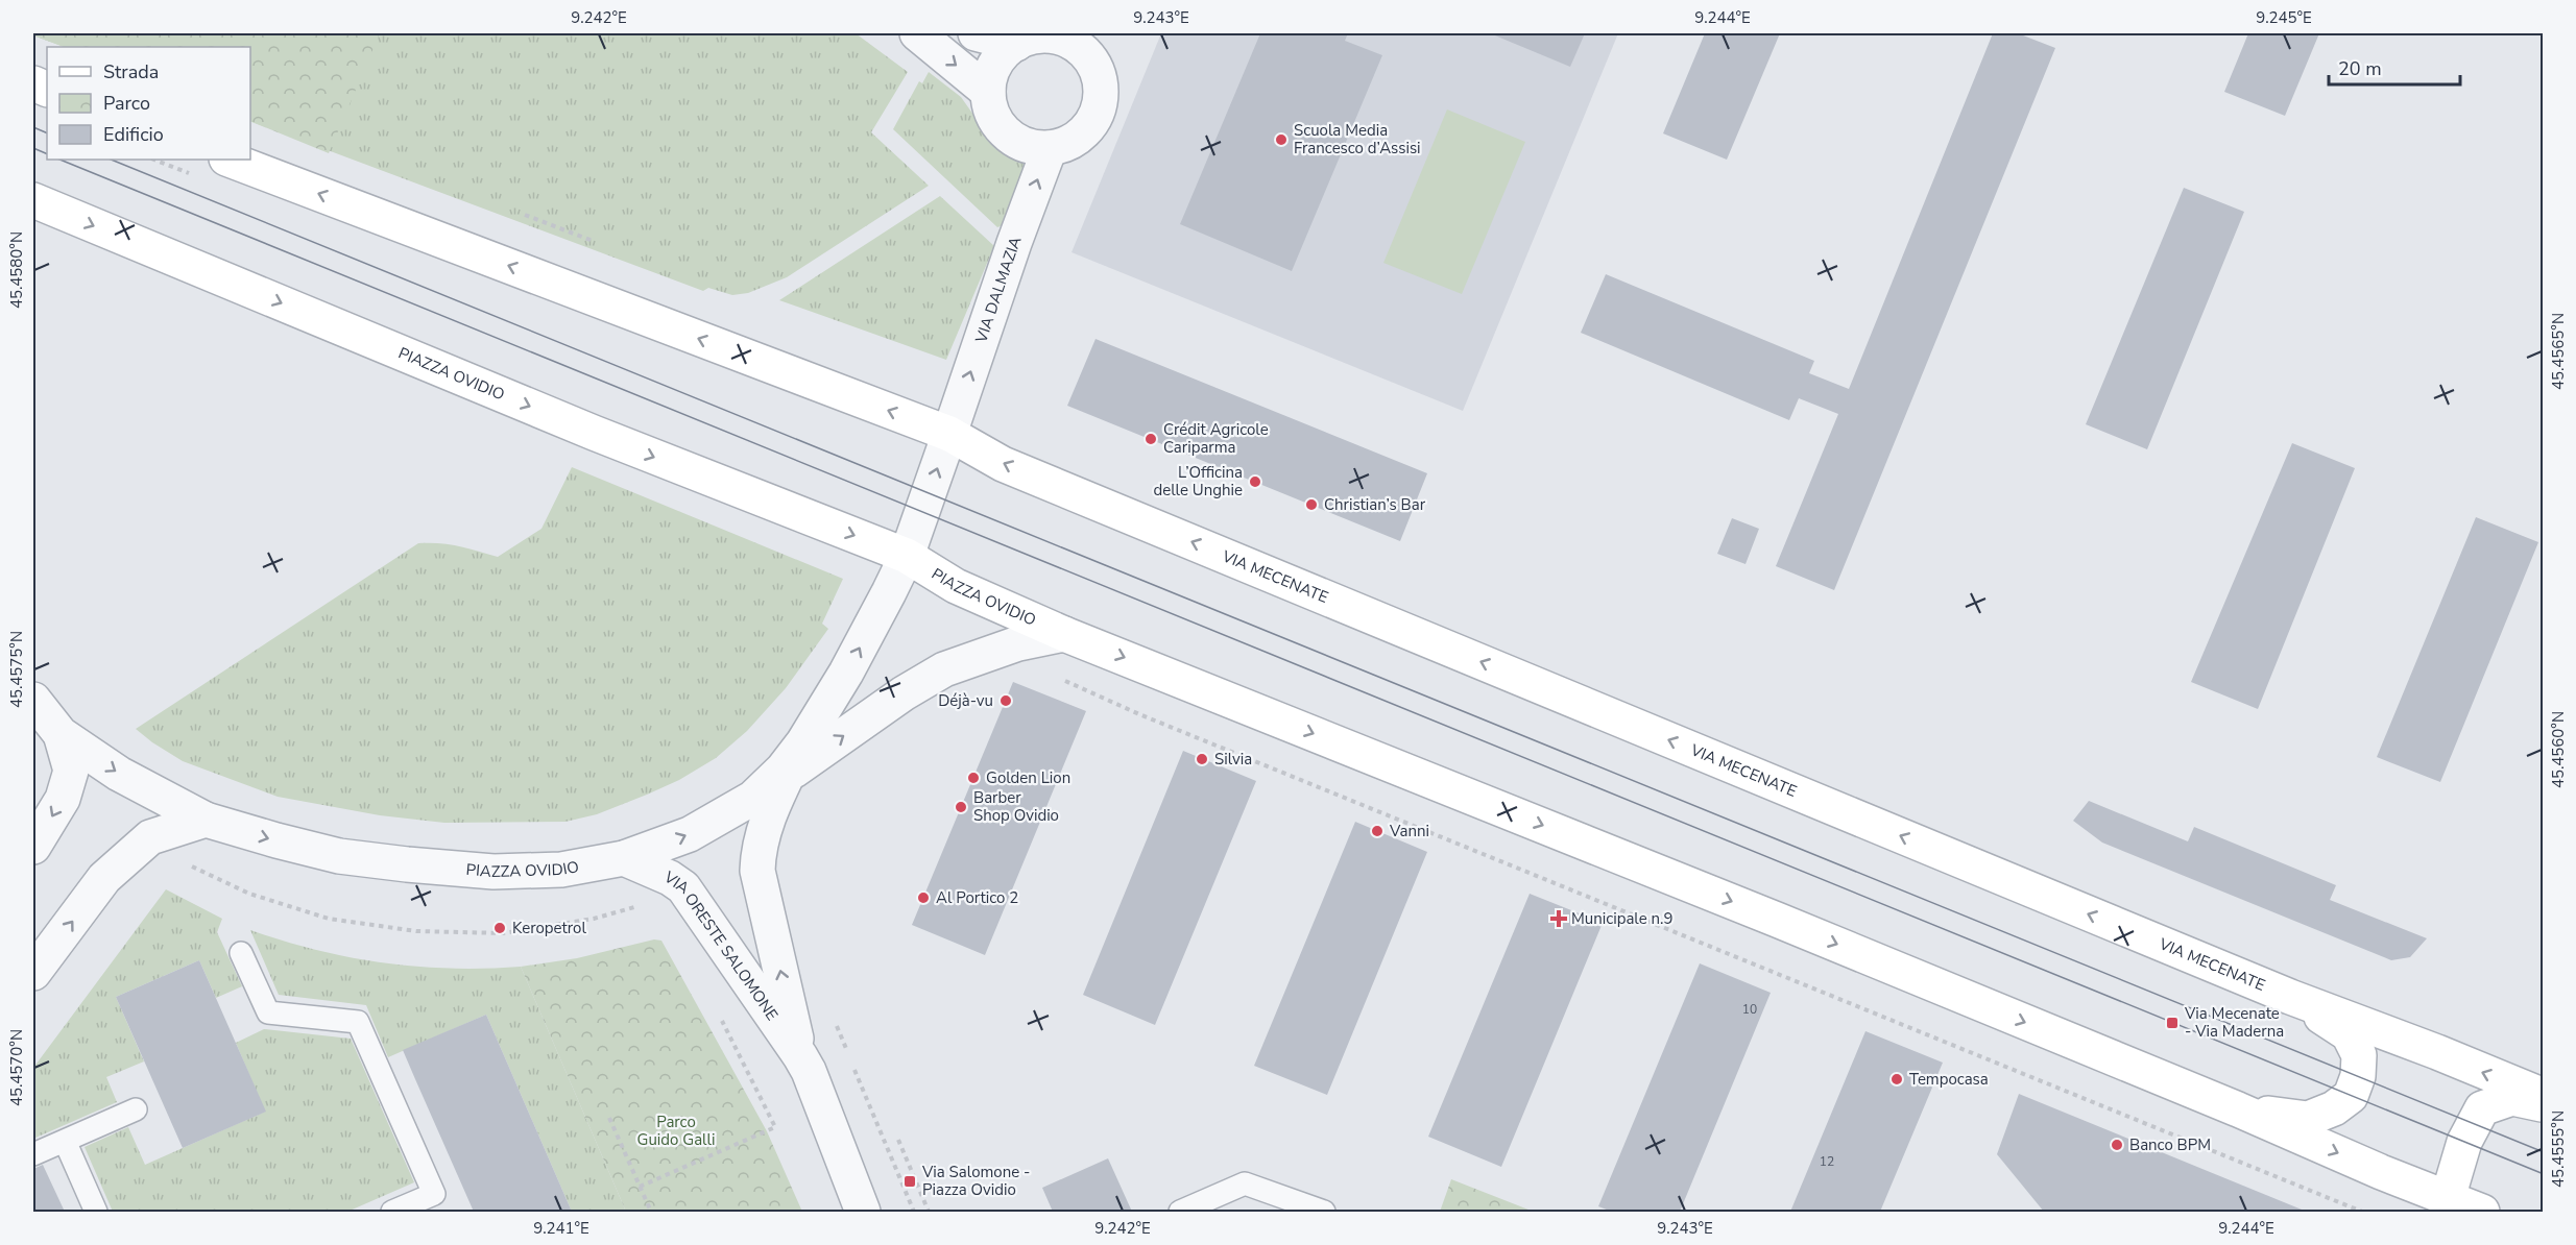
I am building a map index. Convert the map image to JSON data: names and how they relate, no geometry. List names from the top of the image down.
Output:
{
  "streets": {
    "main road": ["PIAZZA OVIDIO", "VIA MECENATE"],
    "street": ["VIA DALMAZIA", "VIA ORESTE SALOMONE"]
  },
  "crossings": [
    ["VIA DALMAZIA", "PIAZZA OVIDIO"],
    ["VIA DALMAZIA", "VIA MECENATE"],
    ["PIAZZA OVIDIO", "VIA MECENATE"],
    ["PIAZZA OVIDIO", "VIA ORESTE SALOMONE"]
  ],
  "one_way": ["VIA DALMAZIA", "PIAZZA OVIDIO", "VIA ORESTE SALOMONE"],
  "parks": ["Parco Guido Galli"],
  "places": {
    "other": [
      "Scuola Media Francesco d’Assisi",
      "Crédit Agricole Cariparma",
      "L’Officina delle Unghie",
      "Christian’s Bar",
      "Déjà-vu",
      "Silvia",
      "Golden Lion",
      "Barber Shop Ovidio",
      "Vanni",
      "Al Portico 2",
      "Keropetrol",
      "Tempocasa",
      "Banco BPM"
    ],
    "health": ["Municipale n.9"],
    "transit": ["Via Mecenate - Via Maderna", "Via Salomone - Piazza Ovidio"]
  },
  "house_numbers": ["10", "12"],
  "legend": ["Strada", "Parco", "Edificio"],
  "scale_bar": "20 m",
  "coordinates": [
    "9.242°E",
    "9.243°E",
    "9.244°E",
    "9.245°E",
    "45.4580°N",
    "45.4565°N",
    "45.4575°N",
    "45.4560°N",
    "45.4570°N",
    "45.4555°N",
    "9.241°E"
  ]
}
